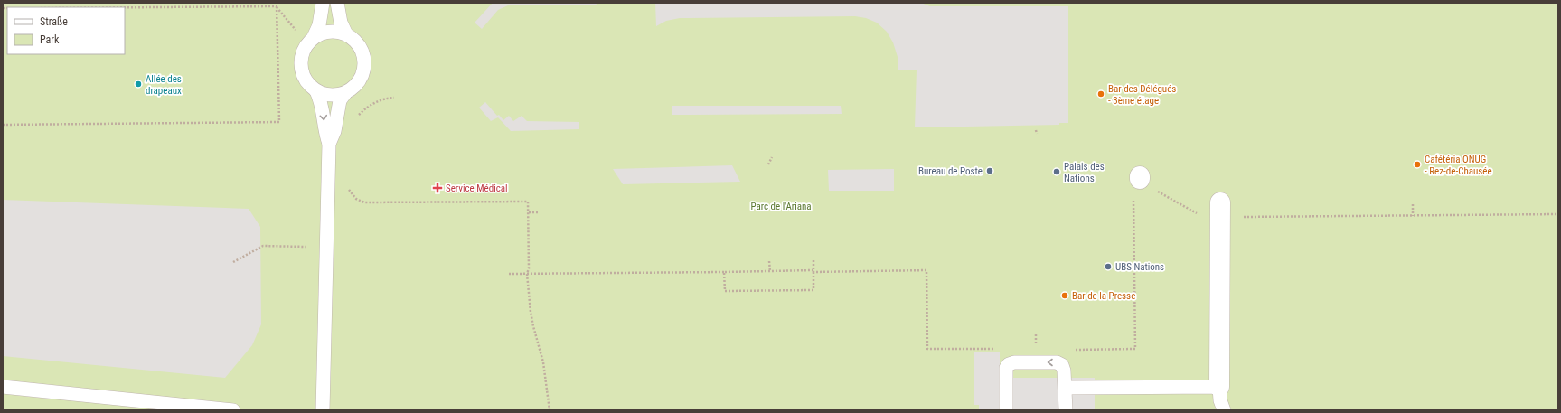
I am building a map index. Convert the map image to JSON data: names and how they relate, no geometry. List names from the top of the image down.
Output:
{
  "parks": ["Parc de l'Ariana"],
  "places": {
    "other": [
      "Allée des drapeaux",
      "Bar des Délégués - 3ème étage",
      "Cafétéria ONUG - Rez-de-Chausée",
      "Bureau de Poste",
      "Palais des Nations",
      "UBS Nations",
      "Bar de la Presse"
    ],
    "health": ["Service Médical"]
  },
  "legend": ["Straße", "Park"]
}
